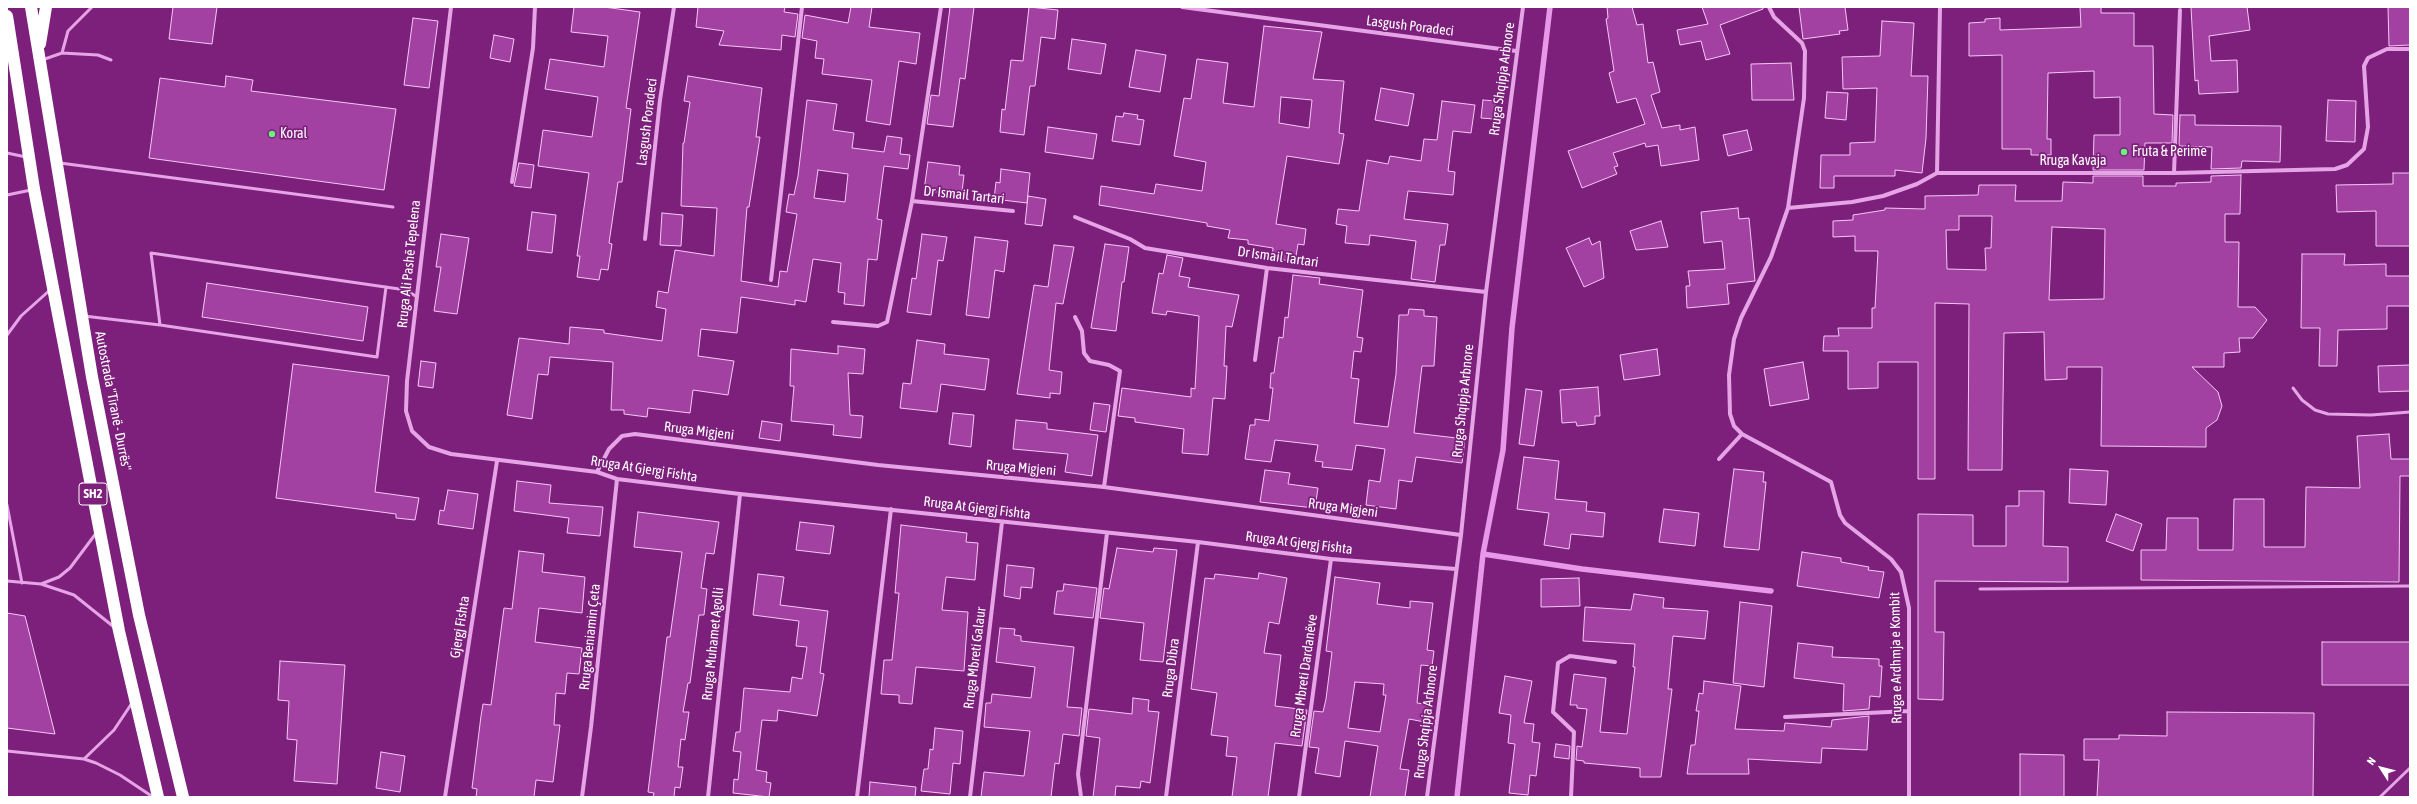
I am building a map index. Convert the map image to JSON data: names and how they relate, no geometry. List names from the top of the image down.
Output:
{
  "streets": {
    "highway": ["Autostrada \"Tiranë - Durrës\"", "SH2"],
    "street": [
      "Lasgush Poradeci",
      "Rruga Shqipja Arbnore",
      "Rruga Kavaja",
      "Dr Ismail Tartari",
      "Rruga Ali Pashë Tepelena",
      "Rruga Migjeni",
      "Rruga At Gjergj Fishta",
      "Gjergj Fishta",
      "Rruga Beniamin Çeta",
      "Rruga Muhamet Agolli",
      "Rruga Mbreti Galaur",
      "Rruga e Ardhmja e Kombit",
      "Rruga Dibra",
      "Rruga Mbreti Dardanëve"
    ]
  },
  "crossings": [
    ["Lasgush Poradeci", "Rruga Shqipja Arbnore"],
    ["Rruga Shqipja Arbnore", "Dr Ismail Tartari"],
    ["Rruga Shqipja Arbnore", "Rruga Migjeni"],
    ["Rruga Shqipja Arbnore", "Rruga At Gjergj Fishta"],
    ["Rruga Kavaja", "Rruga e Ardhmja e Kombit"],
    ["Rruga Ali Pashë Tepelena", "Rruga At Gjergj Fishta"],
    ["Rruga Ali Pashë Tepelena", "Gjergj Fishta"],
    ["Rruga Migjeni", "Rruga At Gjergj Fishta"],
    ["Rruga At Gjergj Fishta", "Gjergj Fishta"],
    ["Rruga At Gjergj Fishta", "Rruga Beniamin Çeta"],
    ["Rruga At Gjergj Fishta", "Rruga Muhamet Agolli"],
    ["Rruga At Gjergj Fishta", "Rruga Mbreti Galaur"],
    ["Rruga At Gjergj Fishta", "Rruga Dibra"],
    ["Rruga At Gjergj Fishta", "Rruga Mbreti Dardanëve"]
  ],
  "places": ["Koral", "Fruta & Perime"],
  "north": "top left"
}
